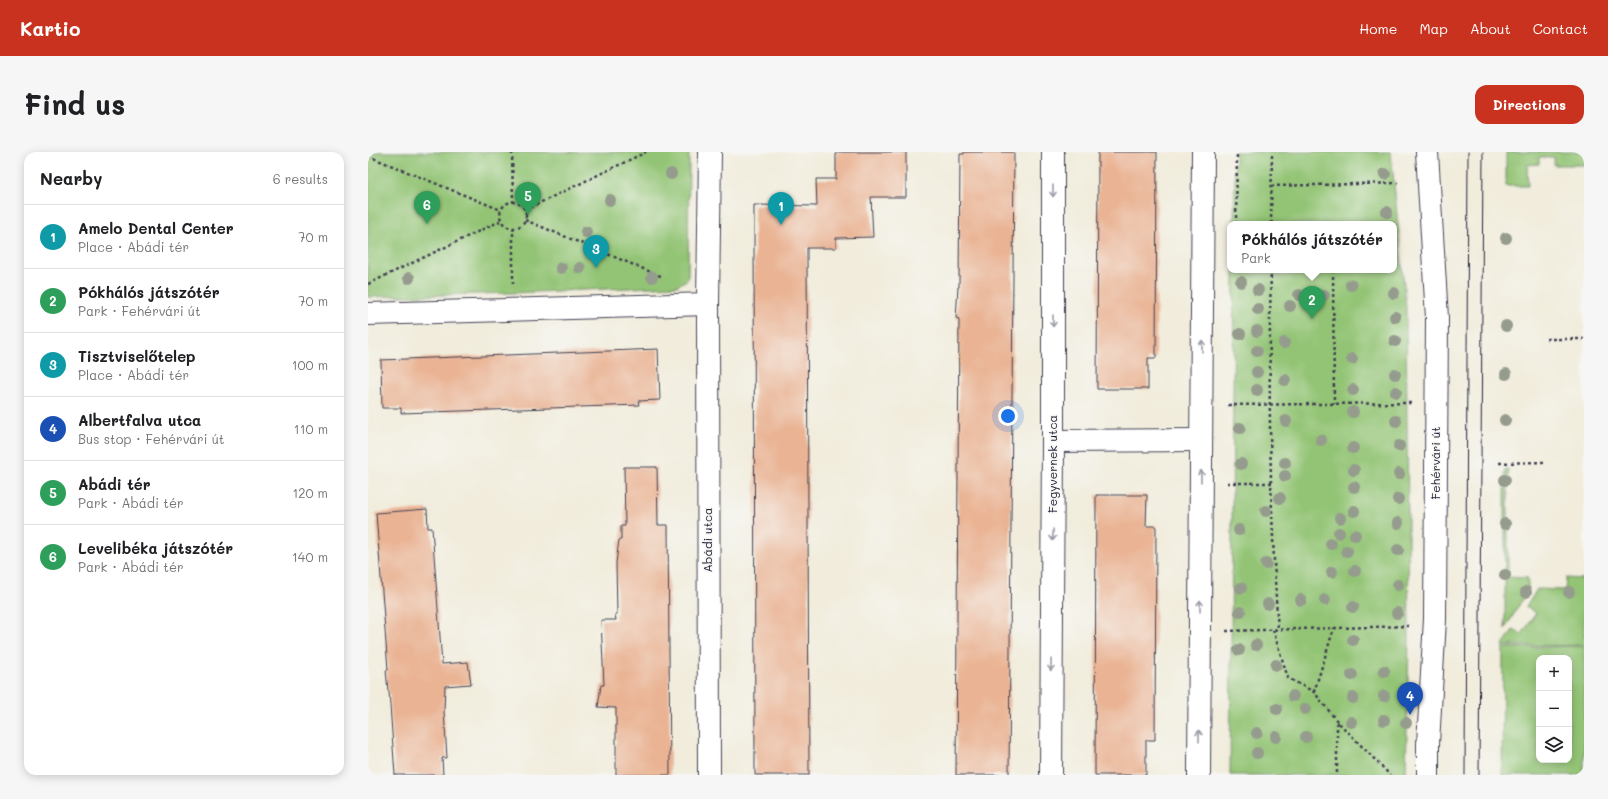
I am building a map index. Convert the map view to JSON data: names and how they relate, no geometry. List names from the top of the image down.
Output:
{
  "streets": {
    "street": ["Fehérvári út", "Fegyvernek utca", "Abádi utca"]
  },
  "page": {
    "header": "Kartio",
    "nav": [
      "Home",
      "Map",
      "About",
      "Contact"
    ],
    "buttons": "Directions",
    "title": "Find us",
    "heading": ["Nearby", "6 results"],
    "pins": [
      "5",
      "6",
      "1",
      "3",
      "2",
      "4"
    ],
    "list": [
      {
        "mark": "1",
        "name": "Amelo Dental Center",
        "note": "Place · Abádi tér",
        "value": "70 m"
      },
      {
        "mark": "2",
        "name": "Pókhálós játszótér",
        "note": "Park · Fehérvári út",
        "value": "70 m"
      },
      {
        "mark": "3",
        "name": "Tisztviselőtelep",
        "note": "Place · Abádi tér",
        "value": "100 m"
      },
      {
        "mark": "4",
        "name": "Albertfalva utca",
        "note": "Bus stop · Fehérvári út",
        "value": "110 m"
      },
      {
        "mark": "5",
        "name": "Abádi tér",
        "note": "Park · Abádi tér",
        "value": "120 m"
      },
      {
        "mark": "6",
        "name": "Levelibéka játszótér",
        "note": "Park · Abádi tér",
        "value": "140 m"
      }
    ],
    "popup": ["Pókhálós játszótér", "Park"],
    "map_buttons": ["+", "−"]
  }
}
